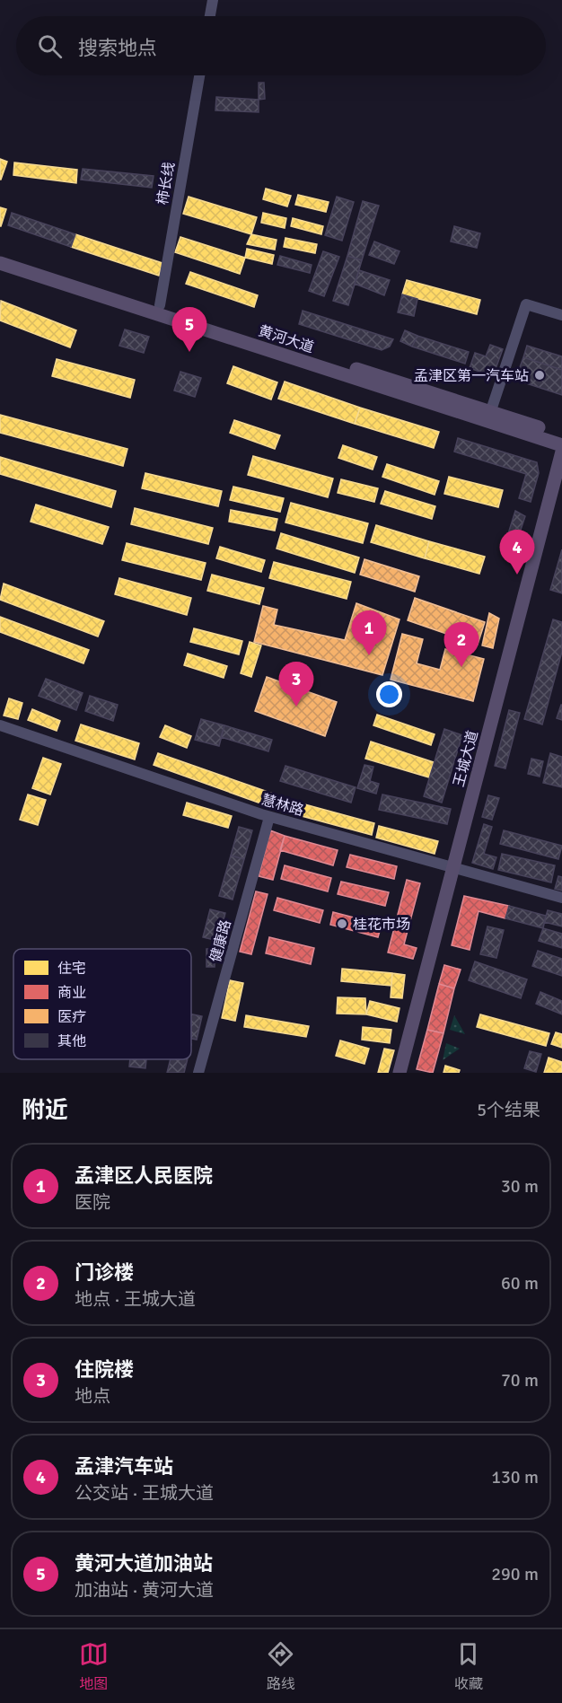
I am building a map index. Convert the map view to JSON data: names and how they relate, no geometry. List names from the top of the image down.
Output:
{
  "streets": {
    "main road": ["黄河大道", "王城大道"],
    "street": ["柿长线", "慧林路", "健康路"]
  },
  "crossings": [
    ["柿长线", "黄河大道"],
    ["王城大道", "慧林路"],
    ["慧林路", "健康路"]
  ],
  "places": ["孟津区第一汽车站", "桂花市场"],
  "legend": [
    "住宅",
    "商业",
    "医疗",
    "其他"
  ],
  "page": {
    "search": "搜索地点",
    "pins": [
      "5",
      "4",
      "1",
      "2",
      "3"
    ],
    "heading": ["附近", "5个结果"],
    "list": [
      {
        "mark": "1",
        "name": "孟津区人民医院",
        "note": "医院",
        "value": "30 m"
      },
      {
        "mark": "2",
        "name": "门诊楼",
        "note": "地点 · 王城大道",
        "value": "60 m"
      },
      {
        "mark": "3",
        "name": "住院楼",
        "note": "地点",
        "value": "70 m"
      },
      {
        "mark": "4",
        "name": "孟津汽车站",
        "note": "公交站 · 王城大道",
        "value": "130 m"
      },
      {
        "mark": "5",
        "name": "黄河大道加油站",
        "note": "加油站 · 黄河大道",
        "value": "290 m"
      }
    ],
    "nav": ["地图", "路线", "收藏"]
  }
}
